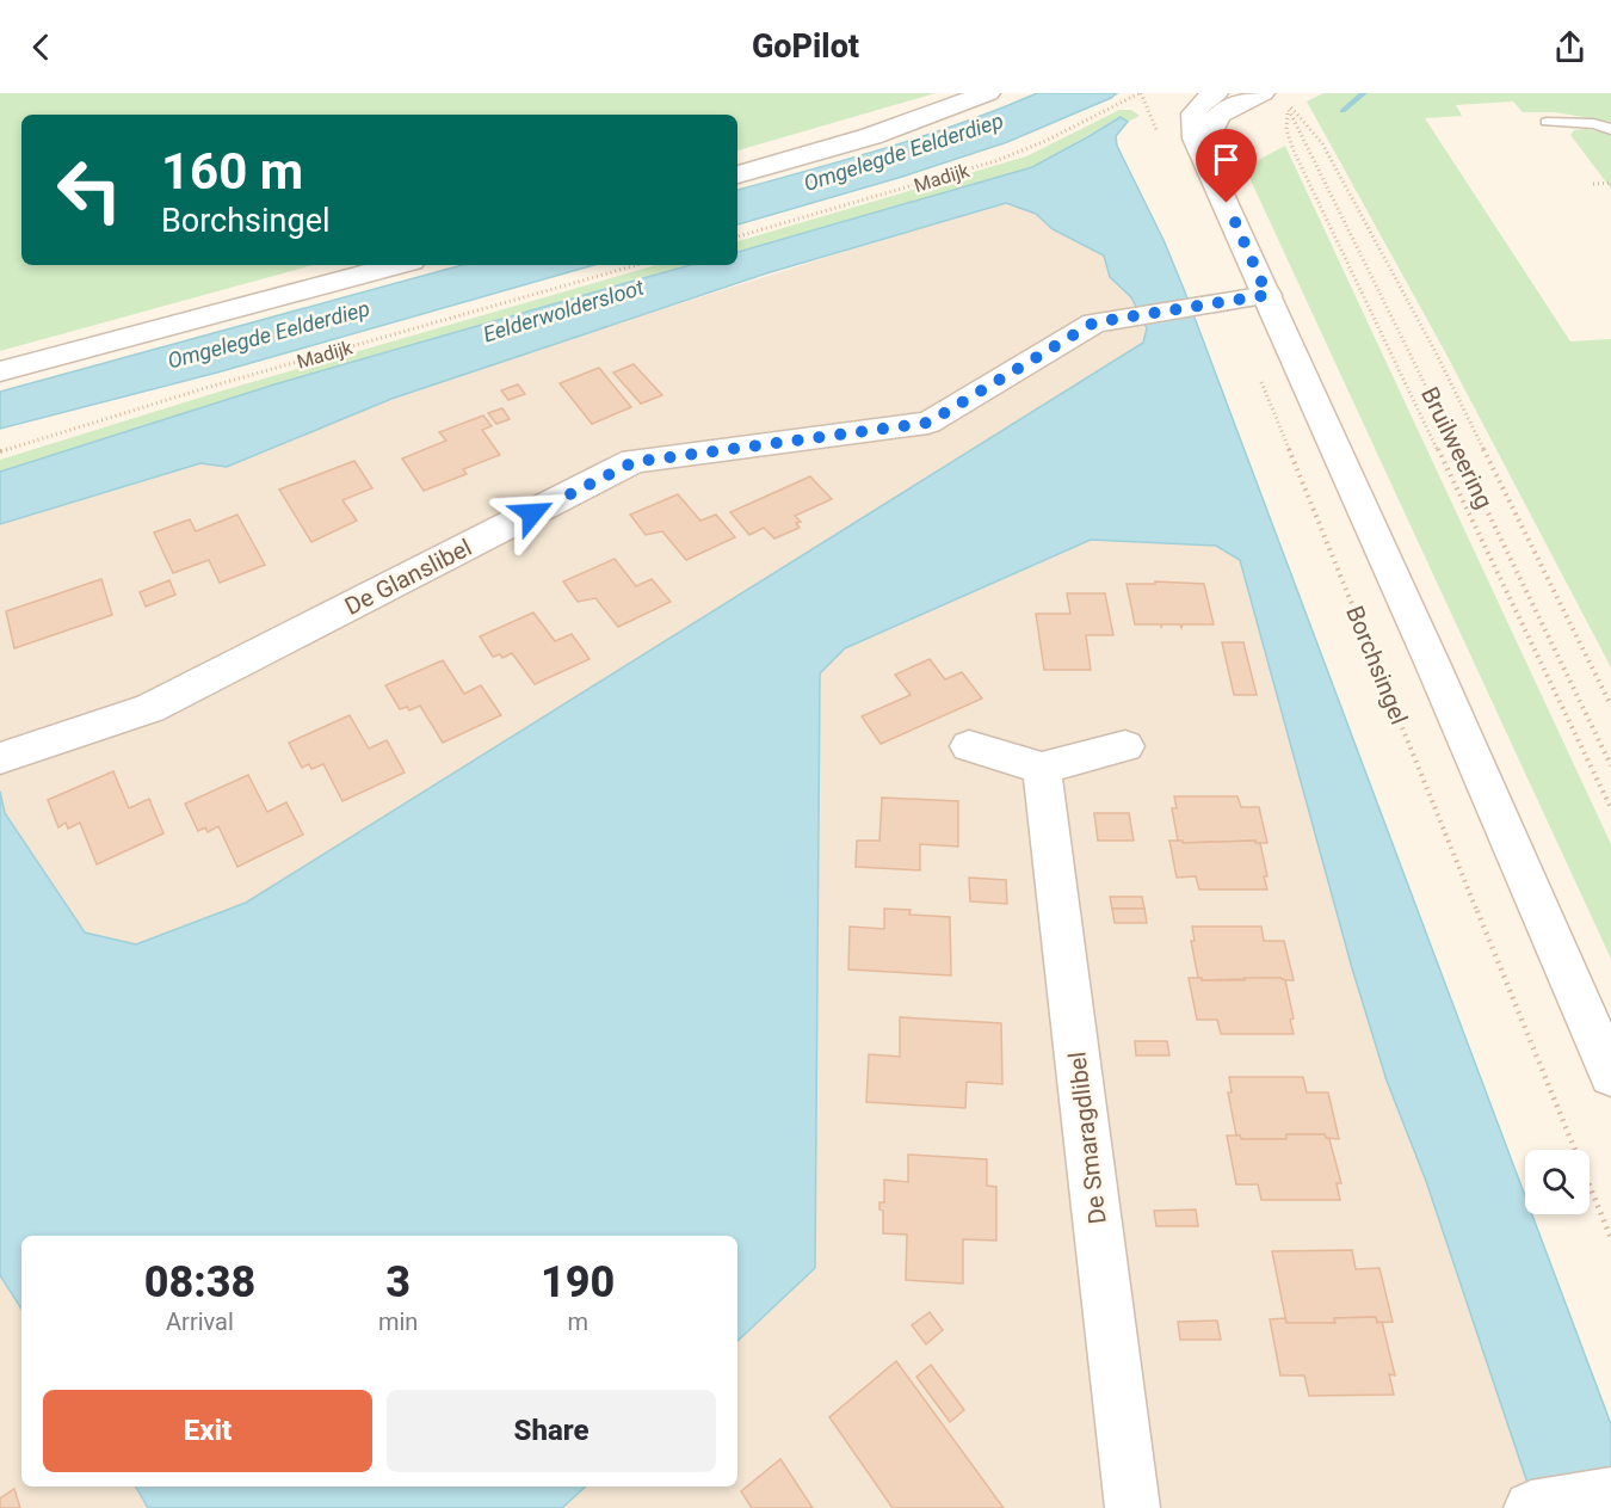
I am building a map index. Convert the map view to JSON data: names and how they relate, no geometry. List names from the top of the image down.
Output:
{
  "streets": {
    "street": ["De Glanslibel", "Borchsingel", "De Smaragdlibel"],
    "path": ["Madijk", "Bruilweering"]
  },
  "crossings": [
    ["De Glanslibel", "Borchsingel"]
  ],
  "water": ["Omgelegde Eelderdiep", "Eelderwoldersloot"],
  "page": {
    "header": "GoPilot",
    "turn": ["160 m", "Borchsingel"],
    "eta": [
      "08:38",
      "Arrival",
      "3",
      "min",
      "190",
      "m"
    ],
    "buttons": ["Exit", "Share"]
  }
}
